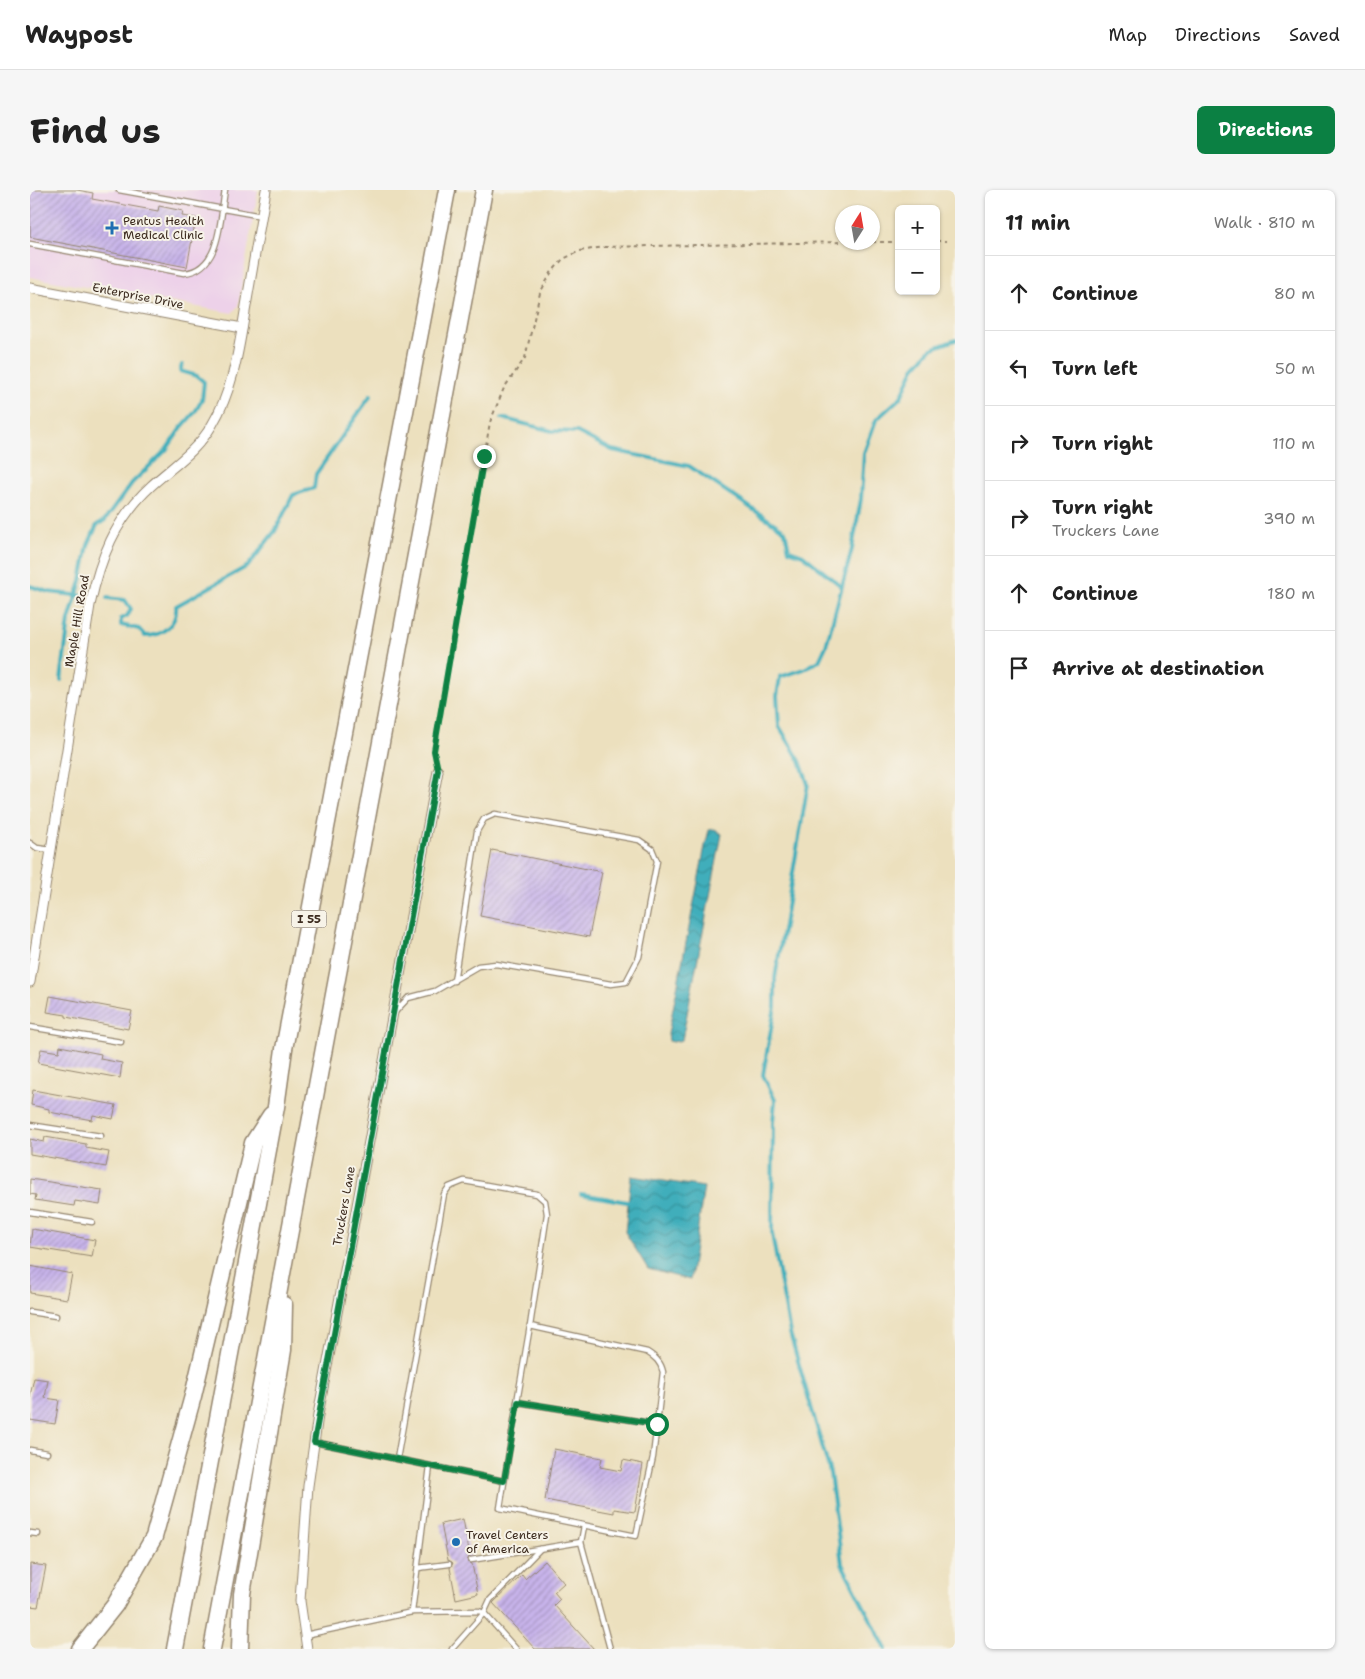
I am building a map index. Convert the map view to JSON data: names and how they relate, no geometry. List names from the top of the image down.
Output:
{
  "streets": {
    "highway": ["I 55"],
    "street": ["Enterprise Drive", "Maple Hill Road", "Truckers Lane"]
  },
  "crossings": [
    ["Enterprise Drive", "Maple Hill Road"]
  ],
  "places": {
    "health": ["Pentus Health Medical Clinic"],
    "other": ["Travel Centers of America"]
  },
  "north": "top",
  "page": {
    "header": "Waypost",
    "nav": ["Map", "Directions", "Saved"],
    "buttons": "Directions",
    "title": "Find us",
    "heading": ["11 min", "Walk · 810 m"],
    "map_buttons": ["+", "−"],
    "list": [
      ["Continue", "80 m"],
      ["Turn left", "50 m"],
      ["Turn right", "110 m"],
      ["Turn right", "Truckers Lane", "390 m"],
      ["Continue", "180 m"],
      "Arrive at destination"
    ]
  }
}
